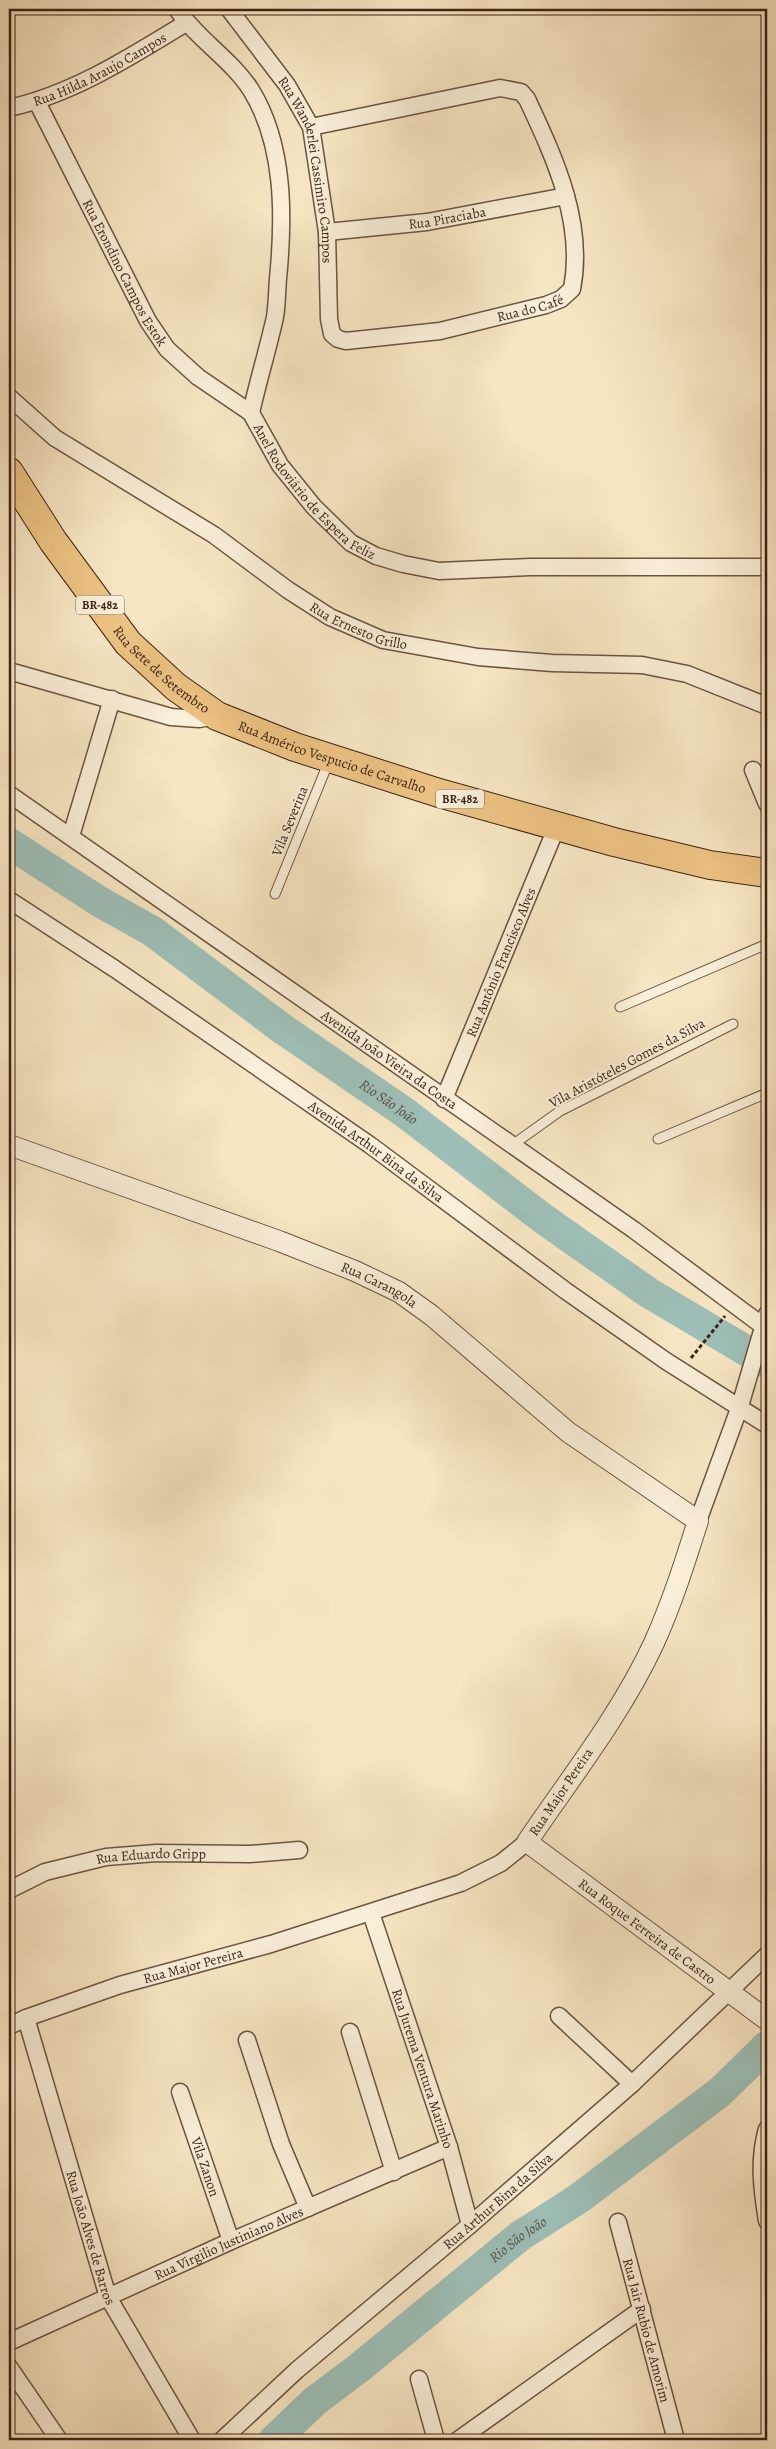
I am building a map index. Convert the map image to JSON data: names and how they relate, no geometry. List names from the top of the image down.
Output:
{
  "streets": {
    "highway": ["BR-482", "Rua Sete de Setembro", "Rua Américo Vespucio de Carvalho"],
    "street": [
      "Rua Hilda Araujo Campos",
      "Rua Wanderlei Cassimiro Campos",
      "Rua Piraciaba",
      "Rua Erondino Campos Estok",
      "Rua do Café",
      "Anel Rodoviário de Espera Feliz",
      "Rua Ernesto Grillo",
      "Rua Antônio Francisco Alves",
      "Avenida João Vieira da Costa",
      "Avenida Arthur Bina da Silva",
      "Rua Carangola",
      "Rua Major Pereira",
      "Rua Eduardo Gripp",
      "Rua Roque Ferreira de Castro",
      "Rua Jurema Ventura Marinho",
      "Vila Zanon",
      "Rua Arthur Bina da Silva",
      "Rua João Alves de Barros",
      "Rua Virgilio Justiniano Alves",
      "Rua Jair Rubio de Amorim"
    ],
    "lane": ["Vila Severina", "Vila Aristóteles Gomes da Silva"]
  },
  "crossings": [
    ["Rua Hilda Araujo Campos", "Rua Erondino Campos Estok"],
    ["Rua Hilda Araujo Campos", "Anel Rodoviário de Espera Feliz"],
    ["Rua Wanderlei Cassimiro Campos", "Rua Piraciaba"],
    ["Rua Wanderlei Cassimiro Campos", "Rua do Café"],
    ["Rua Piraciaba", "Rua do Café"],
    ["Rua Erondino Campos Estok", "Anel Rodoviário de Espera Feliz"],
    ["BR-482", "Rua Américo Vespucio de Carvalho"],
    ["Rua Sete de Setembro", "Rua Américo Vespucio de Carvalho"],
    ["Rua Américo Vespucio de Carvalho", "Vila Severina"],
    ["Rua Américo Vespucio de Carvalho", "Rua Antônio Francisco Alves"],
    ["Rua Antônio Francisco Alves", "Avenida João Vieira da Costa"],
    ["Avenida João Vieira da Costa", "Vila Aristóteles Gomes da Silva"],
    ["Avenida João Vieira da Costa", "Rua Major Pereira"],
    ["Avenida Arthur Bina da Silva", "Rua Major Pereira"],
    ["Rua Carangola", "Rua Major Pereira"],
    ["Rua Major Pereira", "Rua Roque Ferreira de Castro"],
    ["Rua Major Pereira", "Rua Jurema Ventura Marinho"],
    ["Rua Major Pereira", "Rua João Alves de Barros"],
    ["Rua Roque Ferreira de Castro", "Rua Arthur Bina da Silva"],
    ["Rua Jurema Ventura Marinho", "Rua Arthur Bina da Silva"],
    ["Rua Jurema Ventura Marinho", "Rua Virgilio Justiniano Alves"],
    ["Vila Zanon", "Rua Virgilio Justiniano Alves"],
    ["Rua João Alves de Barros", "Rua Virgilio Justiniano Alves"]
  ],
  "water": ["Rio São João"]
}
